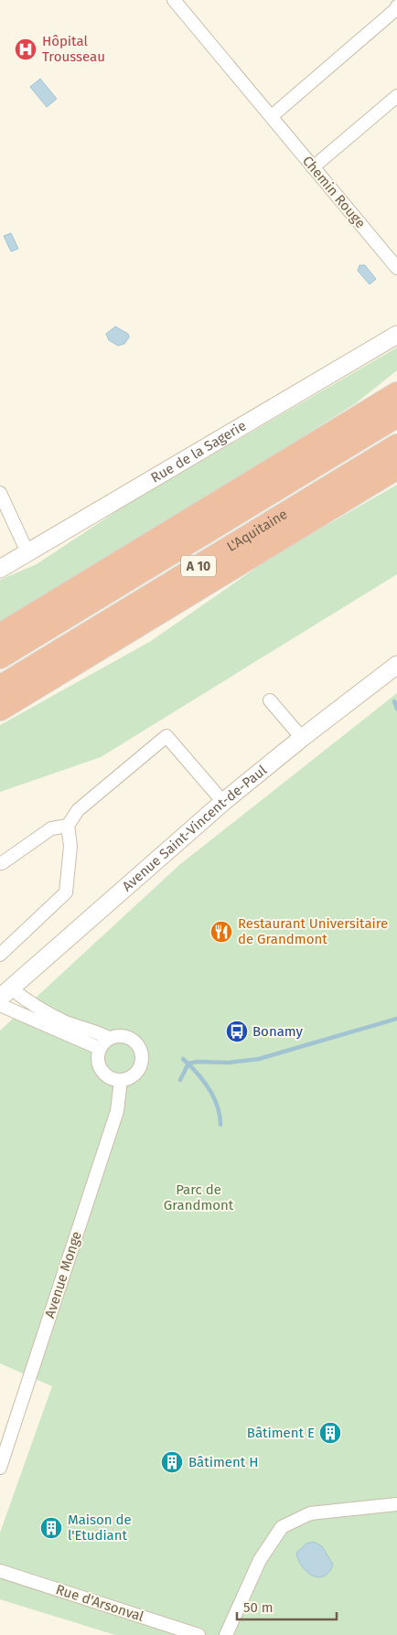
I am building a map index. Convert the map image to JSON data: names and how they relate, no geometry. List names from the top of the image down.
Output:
{
  "streets": {
    "highway": ["L'Aquitaine", "A 10"],
    "street": [
      "Chemin Rouge",
      "Rue de la Sagerie",
      "Avenue Saint-Vincent-de-Paul",
      "Avenue Monge",
      "Rue d'Arsonval"
    ]
  },
  "parks": ["Parc de Grandmont"],
  "places": {
    "hospital": ["Hôpital Trousseau"],
    "restaurant": ["Restaurant Universitaire de Grandmont"],
    "bus stop": ["Bonamy"],
    "building": ["Bâtiment E", "Bâtiment H", "Maison de l'Etudiant"]
  },
  "scale_bar": "50 m"
}
